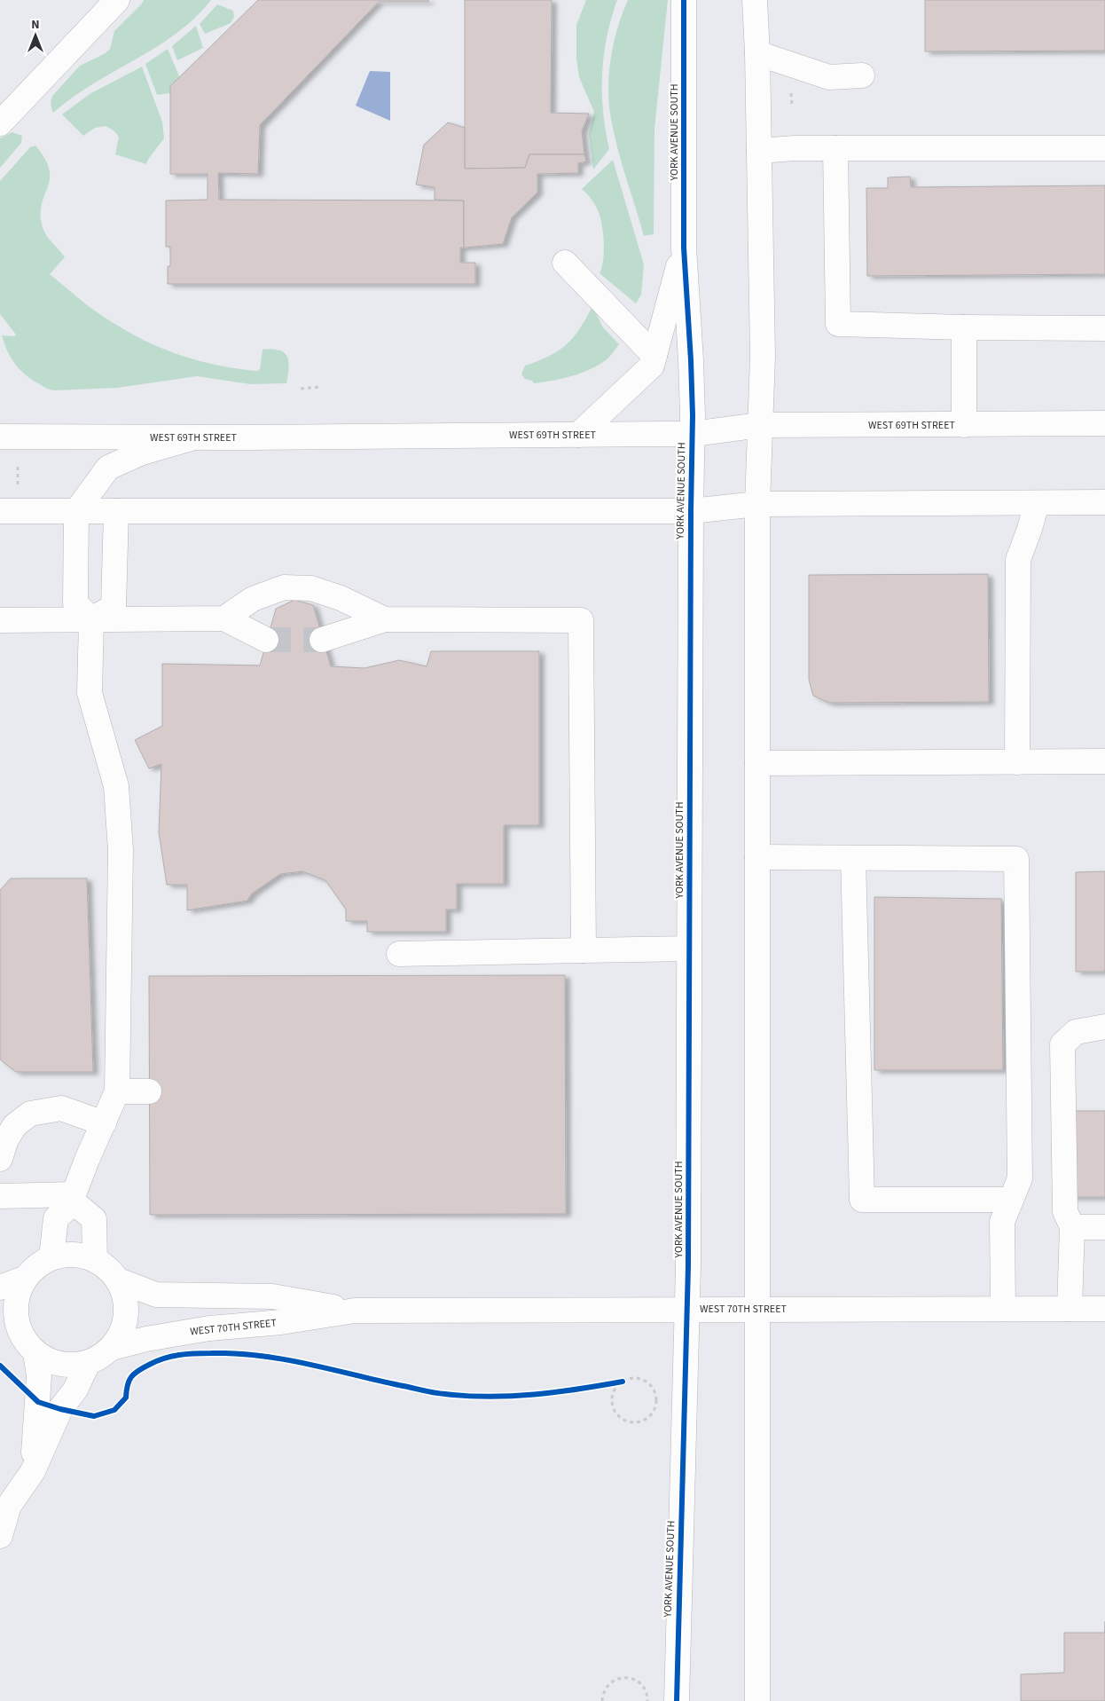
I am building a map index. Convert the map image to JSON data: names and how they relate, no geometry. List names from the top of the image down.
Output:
{
  "streets": {
    "street": ["YORK AVENUE SOUTH", "WEST 69TH STREET", "WEST 70TH STREET"]
  },
  "crossings": [
    ["YORK AVENUE SOUTH", "WEST 69TH STREET"],
    ["YORK AVENUE SOUTH", "WEST 70TH STREET"]
  ],
  "north": "top"
}
